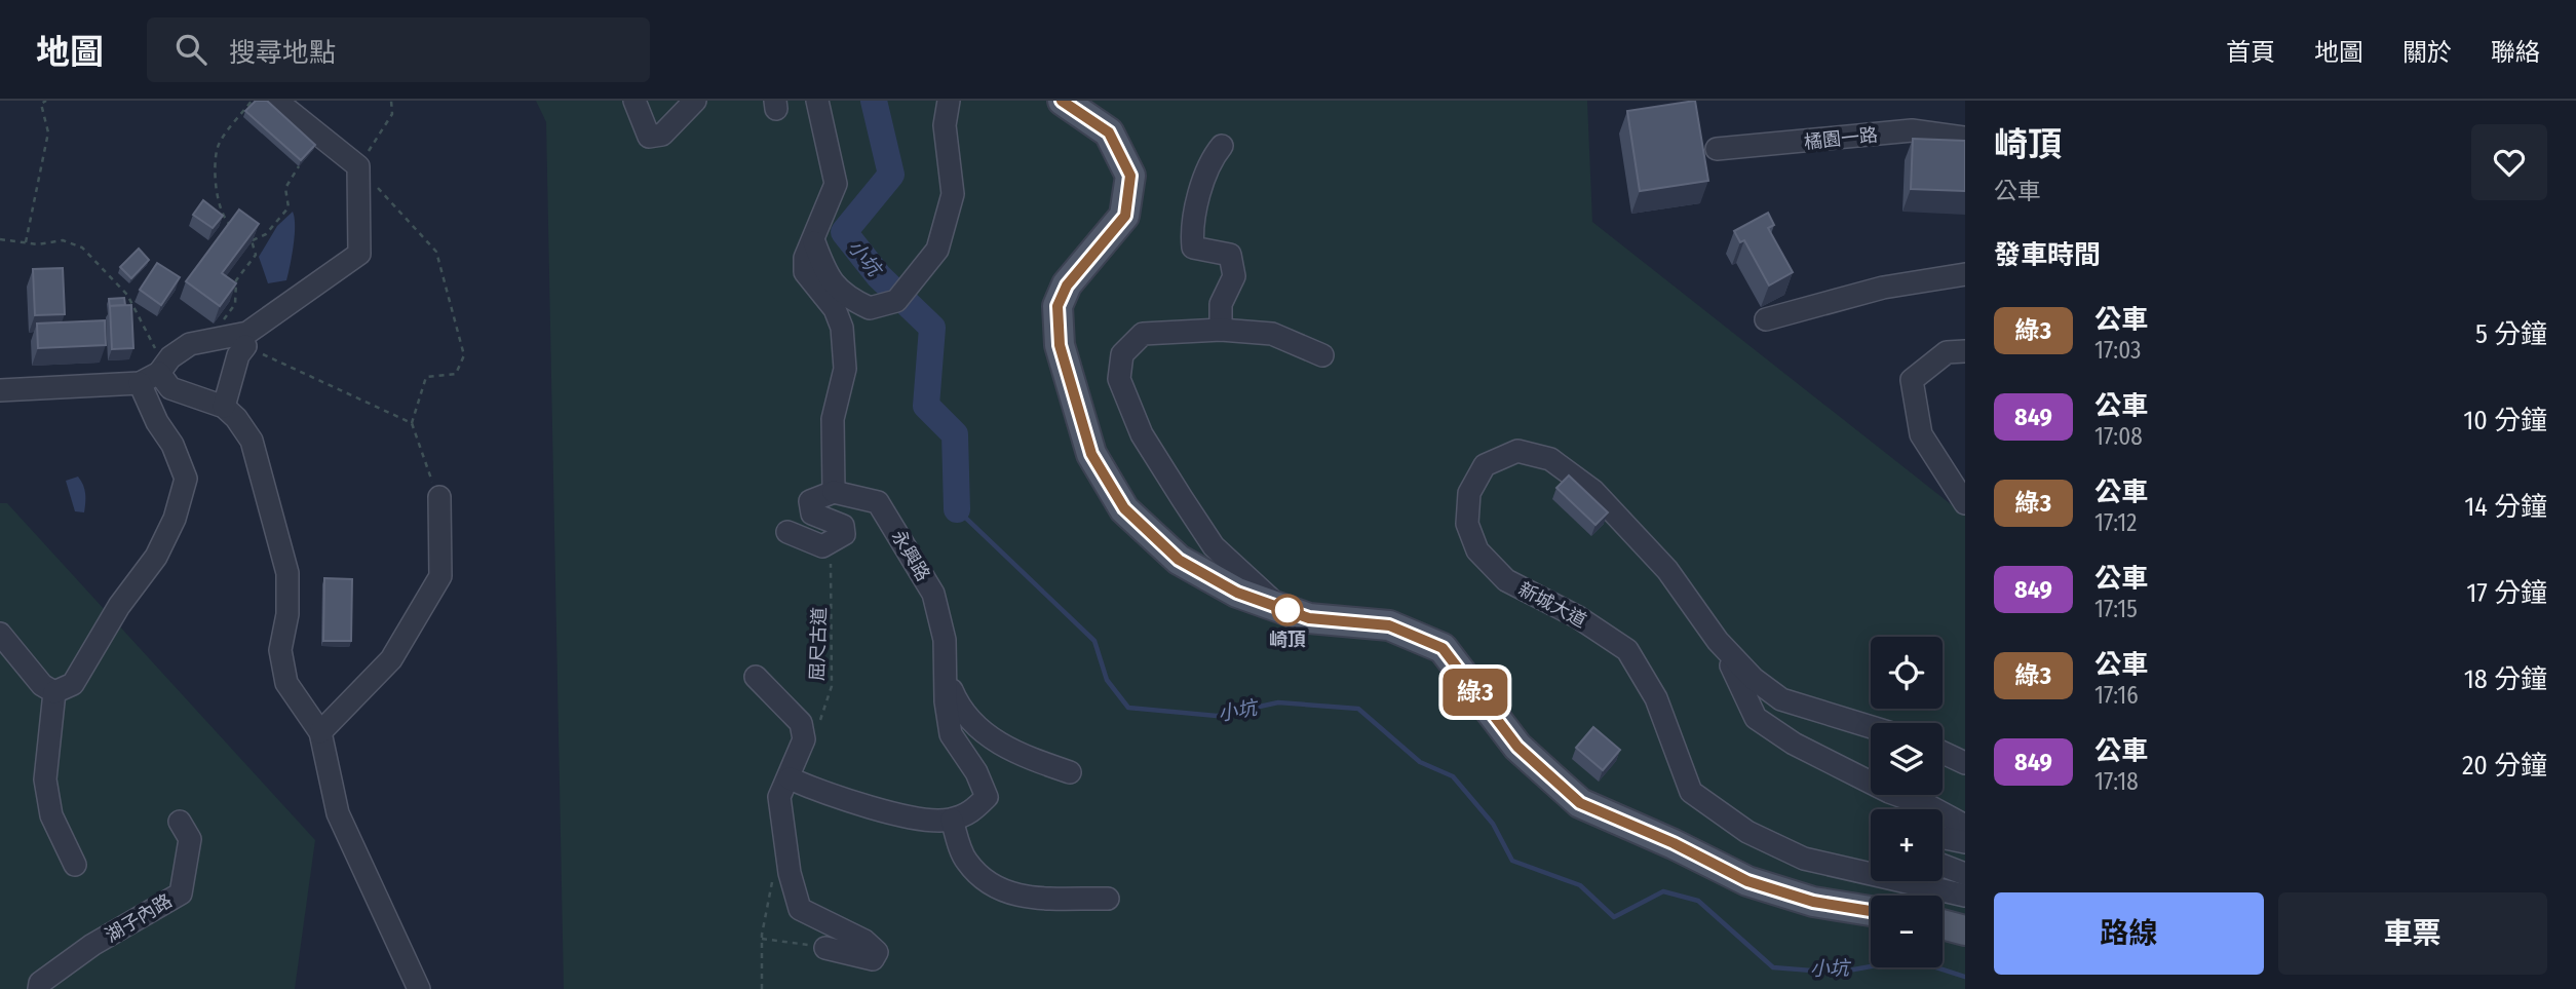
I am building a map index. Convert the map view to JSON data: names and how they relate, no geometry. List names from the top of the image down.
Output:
{
  "streets": {
    "street": [
      "橘園一路",
      "永興路",
      "新城大道",
      "湖子內路"
    ],
    "path": ["屈尺古道"]
  },
  "water": ["小坑"],
  "places": ["崎頂"],
  "lines": ["bus line 綠3"],
  "page": {
    "header": "地圖",
    "search": "搜尋地點",
    "nav": [
      "首頁",
      "地圖",
      "關於",
      "聯絡"
    ],
    "on_map": "綠3",
    "heading": [
      ["崎頂", "公車"],
      "發車時間"
    ],
    "list": [
      {
        "mark": "綠3",
        "name": "公車",
        "note": "17:03",
        "value": "5 分鐘"
      },
      {
        "mark": "849",
        "name": "公車",
        "note": "17:08",
        "value": "10 分鐘"
      },
      {
        "mark": "綠3",
        "name": "公車",
        "note": "17:12",
        "value": "14 分鐘"
      },
      {
        "mark": "849",
        "name": "公車",
        "note": "17:15",
        "value": "17 分鐘"
      },
      {
        "mark": "綠3",
        "name": "公車",
        "note": "17:16",
        "value": "18 分鐘"
      },
      {
        "mark": "849",
        "name": "公車",
        "note": "17:18",
        "value": "20 分鐘"
      }
    ],
    "map_buttons": ["+", "−"],
    "buttons": ["路線", "車票"]
  }
}
